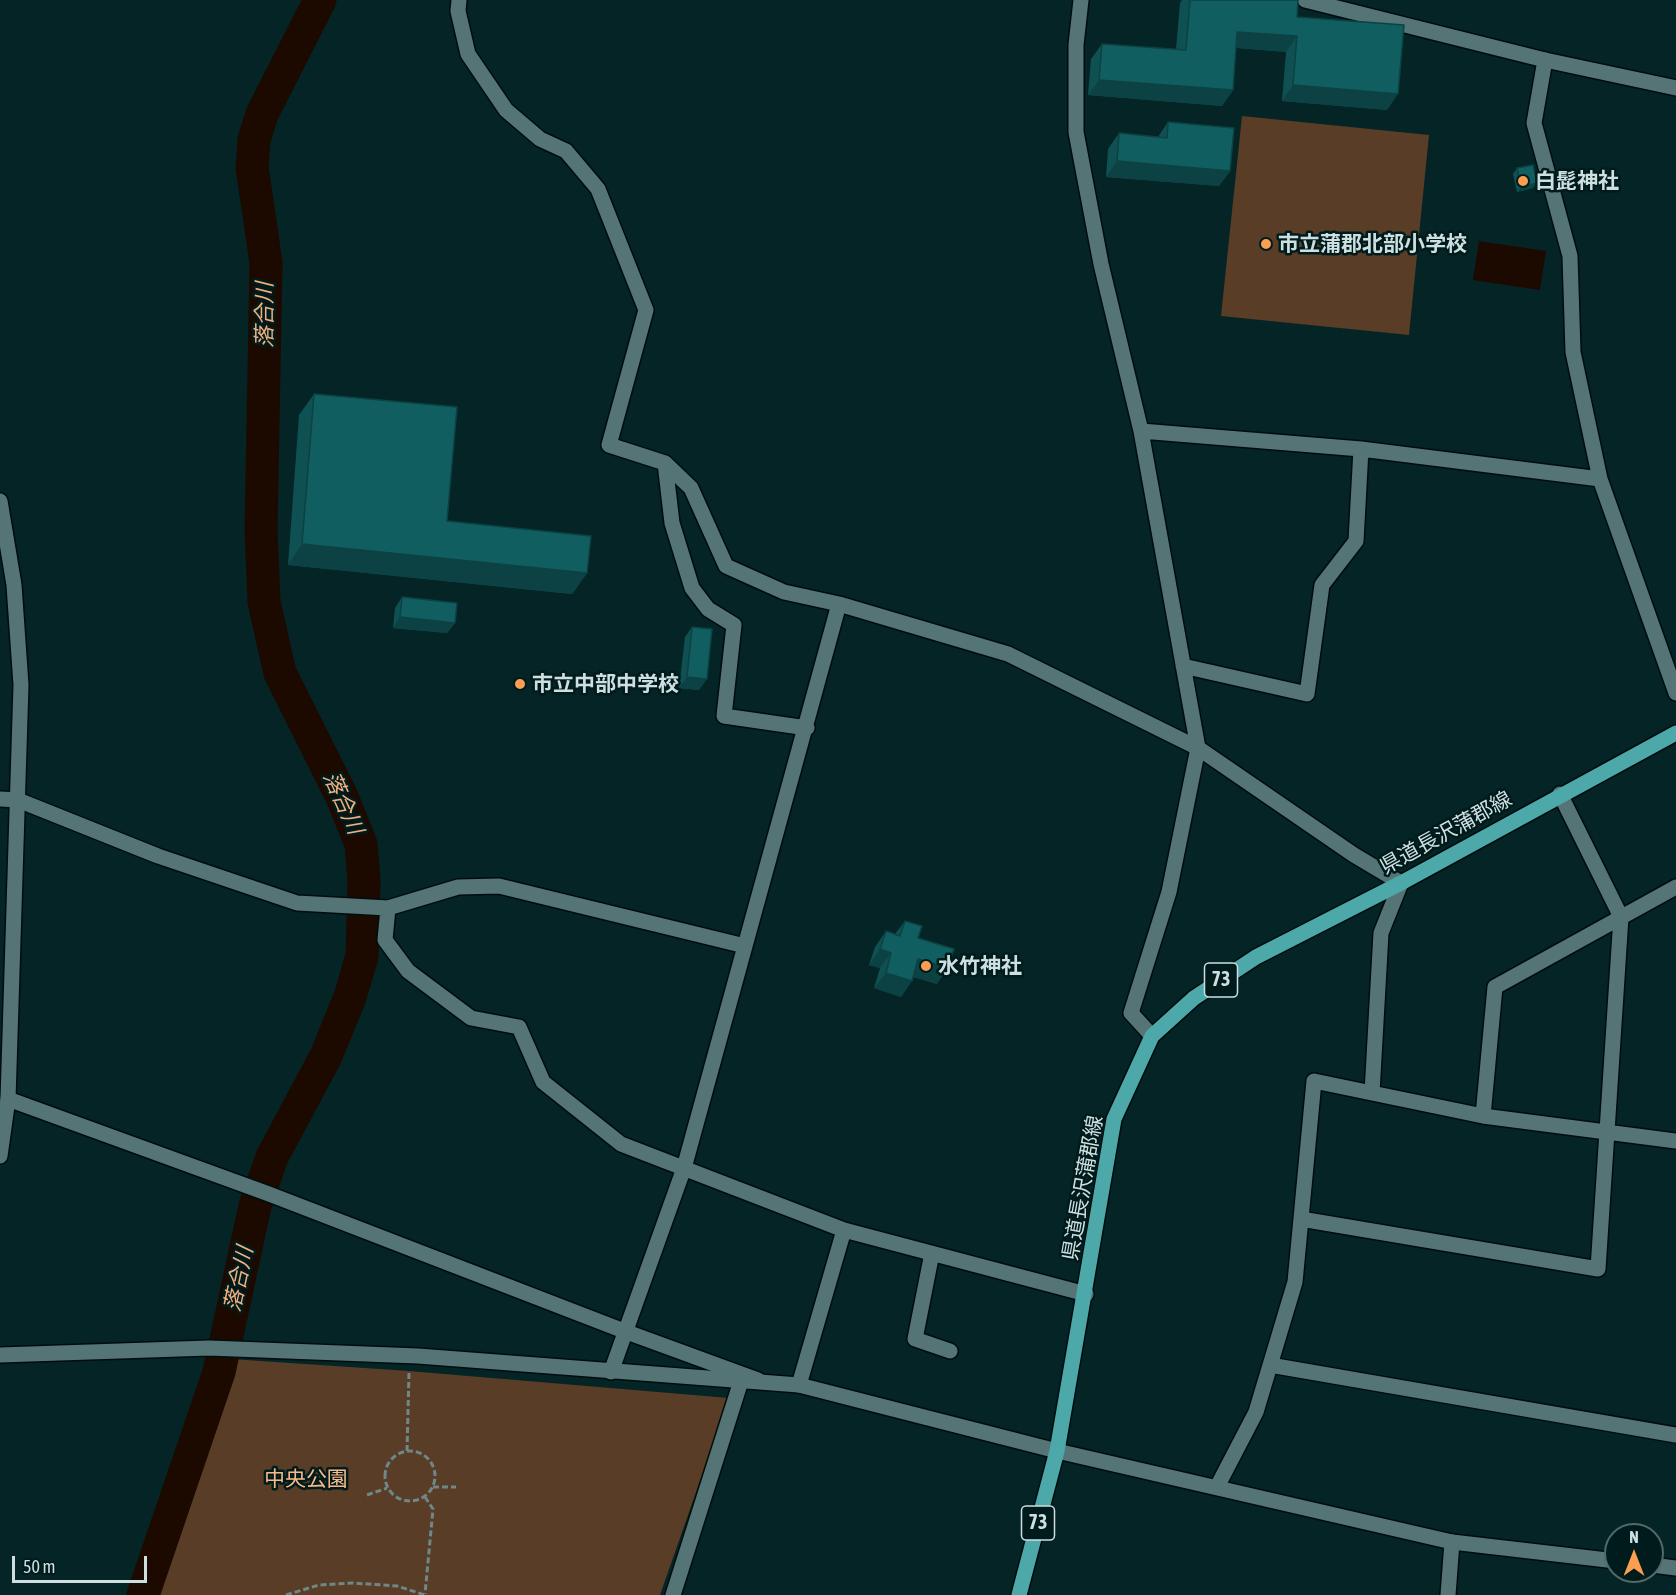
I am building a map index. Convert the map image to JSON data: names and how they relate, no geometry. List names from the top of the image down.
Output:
{
  "streets": {
    "main road": ["県道長沢蒲郡線", "73"]
  },
  "water": ["落合川"],
  "parks": ["中央公園"],
  "places": [
    "白髭神社",
    "市立蒲郡北部小学校",
    "市立中部中学校",
    "水竹神社"
  ],
  "scale_bar": "50 m",
  "north": "top"
}
